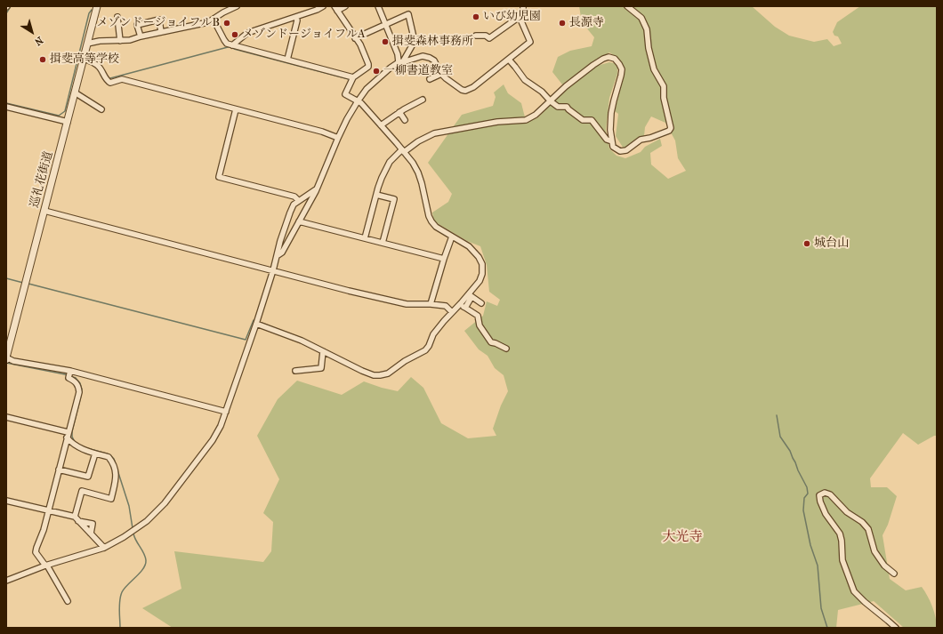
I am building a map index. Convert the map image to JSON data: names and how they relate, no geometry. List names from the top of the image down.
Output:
{
  "streets": {
    "street": ["巡礼花街道"]
  },
  "districts": ["大光寺"],
  "places": [
    "いび幼児園",
    "メゾンドージョイフルB",
    "長源寺",
    "メゾンドージョイフルA",
    "揖斐森林事務所",
    "揖斐高等学校",
    "一柳書道教室",
    "城台山"
  ],
  "north": "bottom right"
}
